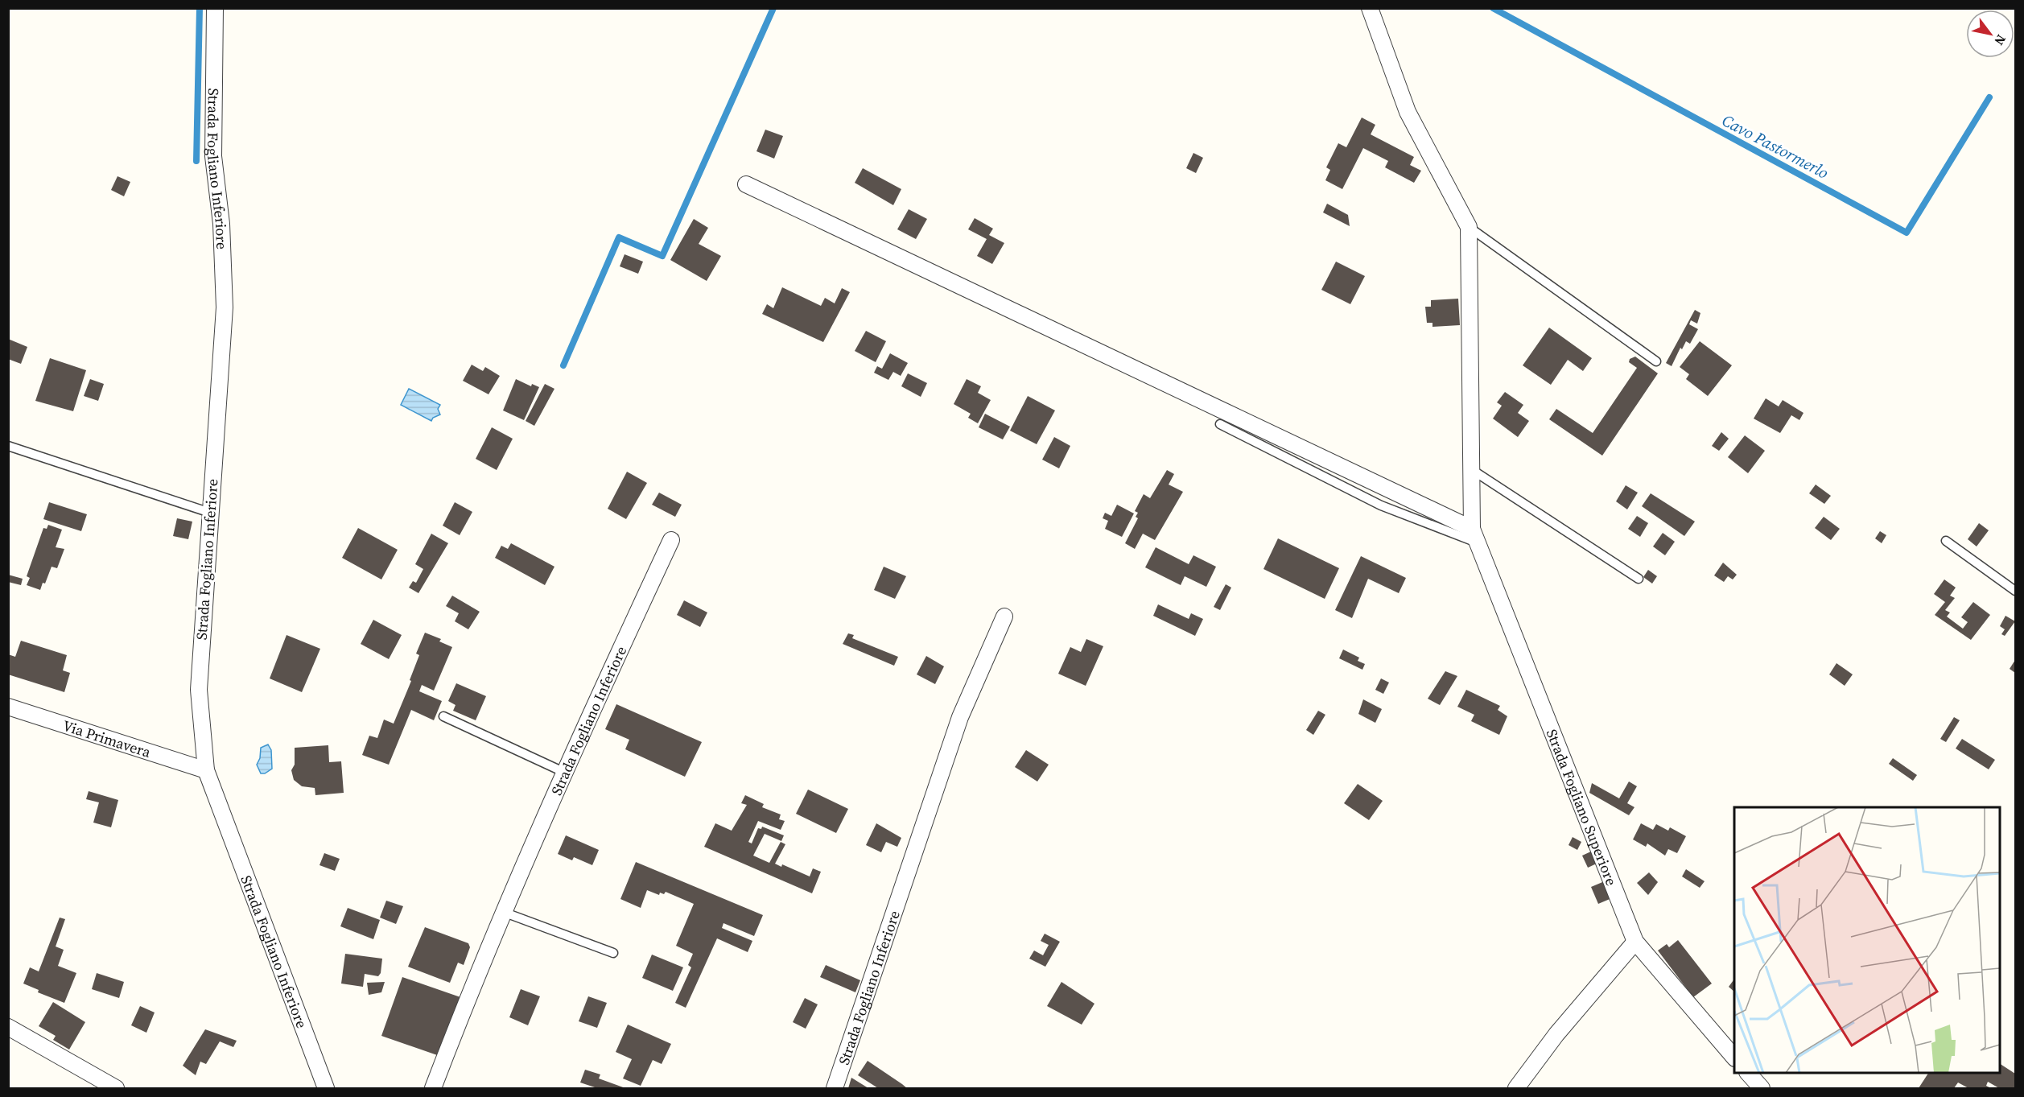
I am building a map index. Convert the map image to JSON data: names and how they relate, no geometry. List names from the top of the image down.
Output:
{
  "streets": {
    "street": ["Strada Fogliano Inferiore", "Via Primavera", "Strada Fogliano Superiore"]
  },
  "crossings": [
    ["Strada Fogliano Inferiore", "Via Primavera"]
  ],
  "water": ["Cavo Pastormerlo"],
  "north": "bottom right"
}
